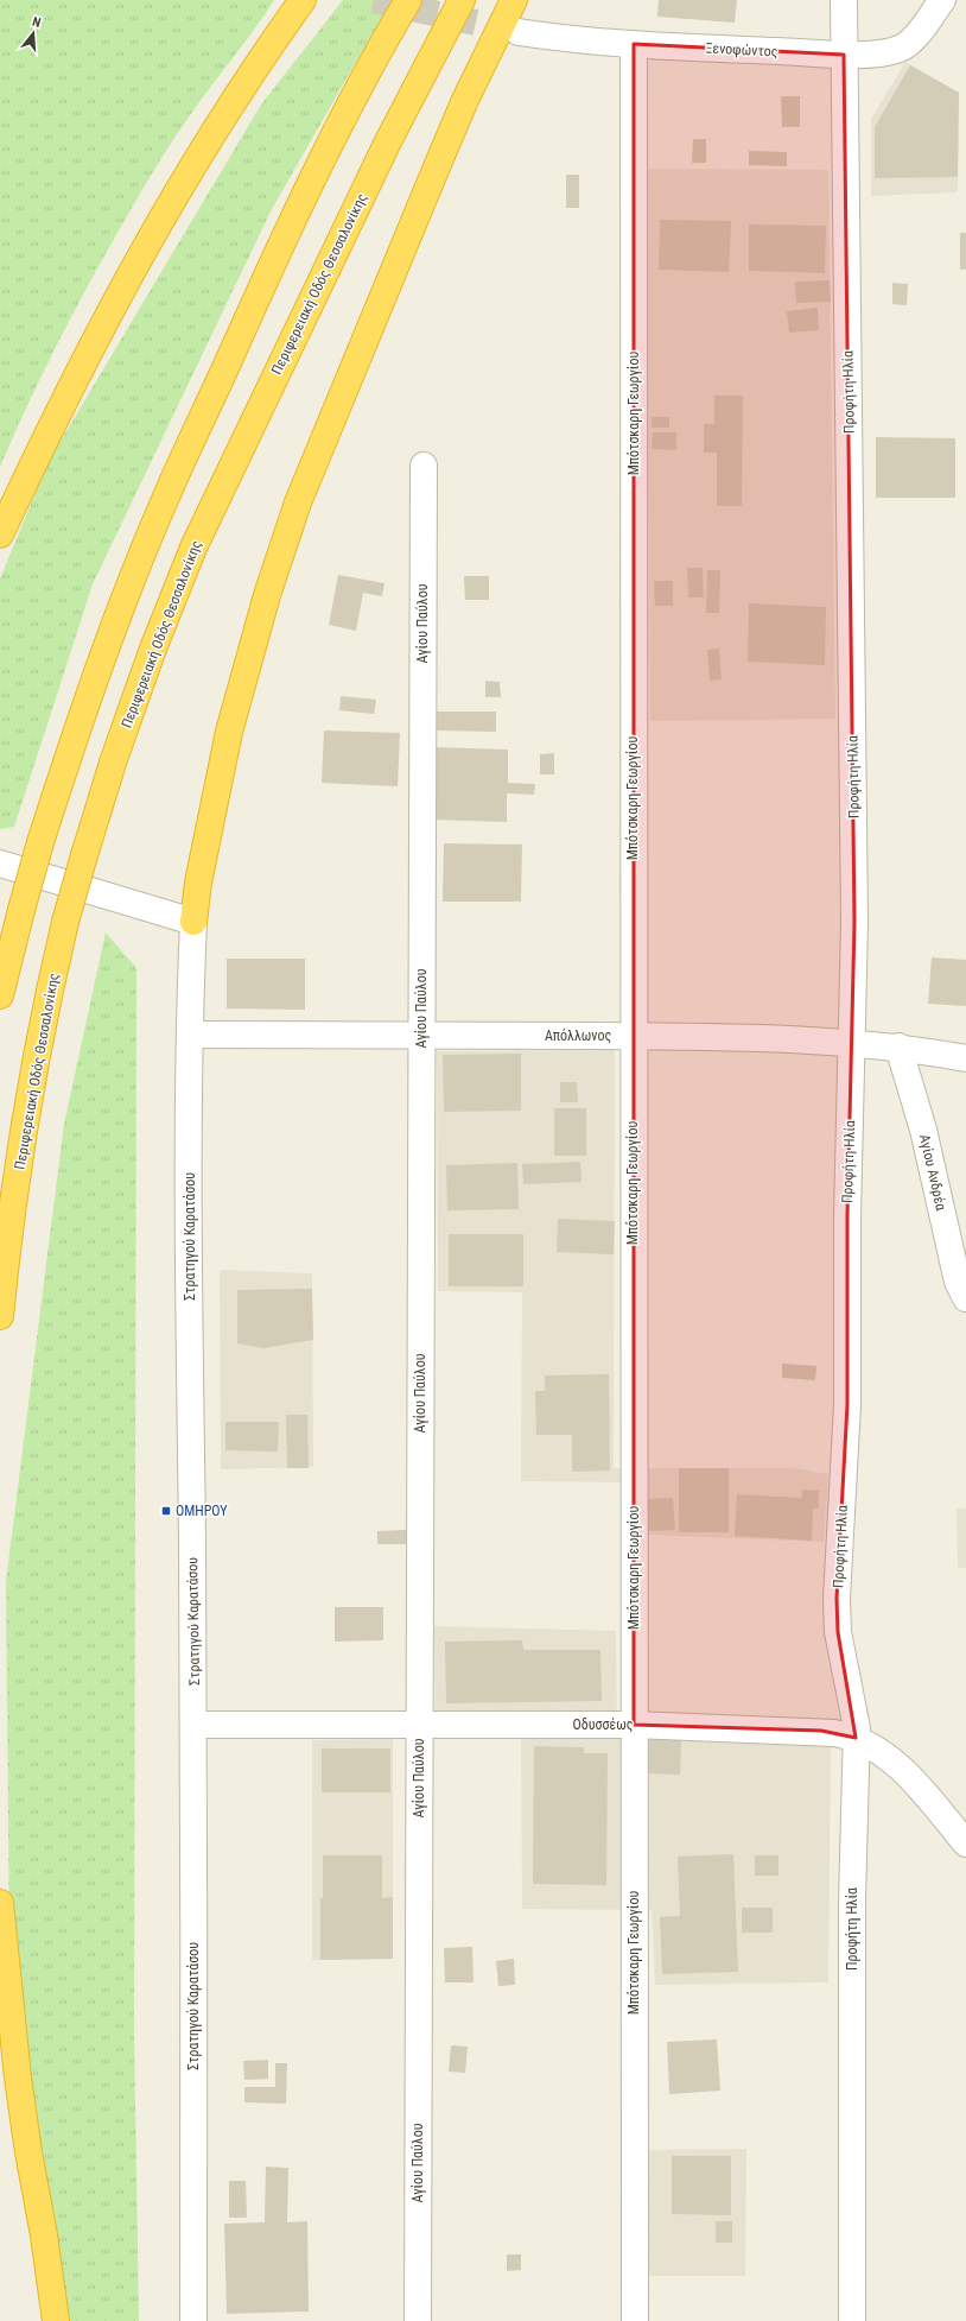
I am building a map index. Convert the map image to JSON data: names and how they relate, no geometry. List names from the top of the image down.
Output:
{
  "streets": {
    "highway": ["Περιφερειακή Οδός Θεσσαλονίκης"],
    "street": [
      "Ξενοφώντος",
      "Προφήτη Ηλία",
      "Μπότσκαρη Γεωργίου",
      "Αγίου Παύλου",
      "Απόλλωνος",
      "Αγίου Ανδρέα",
      "Στρατηγού Καρατάσου",
      "Οδυσσέως"
    ]
  },
  "crossings": [
    ["Ξενοφώντος", "Προφήτη Ηλία"],
    ["Ξενοφώντος", "Μπότσκαρη Γεωργίου"],
    ["Προφήτη Ηλία", "Απόλλωνος"],
    ["Προφήτη Ηλία", "Οδυσσέως"],
    ["Μπότσκαρη Γεωργίου", "Απόλλωνος"],
    ["Μπότσκαρη Γεωργίου", "Οδυσσέως"],
    ["Αγίου Παύλου", "Απόλλωνος"],
    ["Αγίου Παύλου", "Οδυσσέως"],
    ["Απόλλωνος", "Αγίου Ανδρέα"],
    ["Απόλλωνος", "Στρατηγού Καρατάσου"],
    ["Στρατηγού Καρατάσου", "Οδυσσέως"]
  ],
  "places": {
    "transit": ["ΟΜΗΡΟΥ"]
  },
  "north": "top"
}
